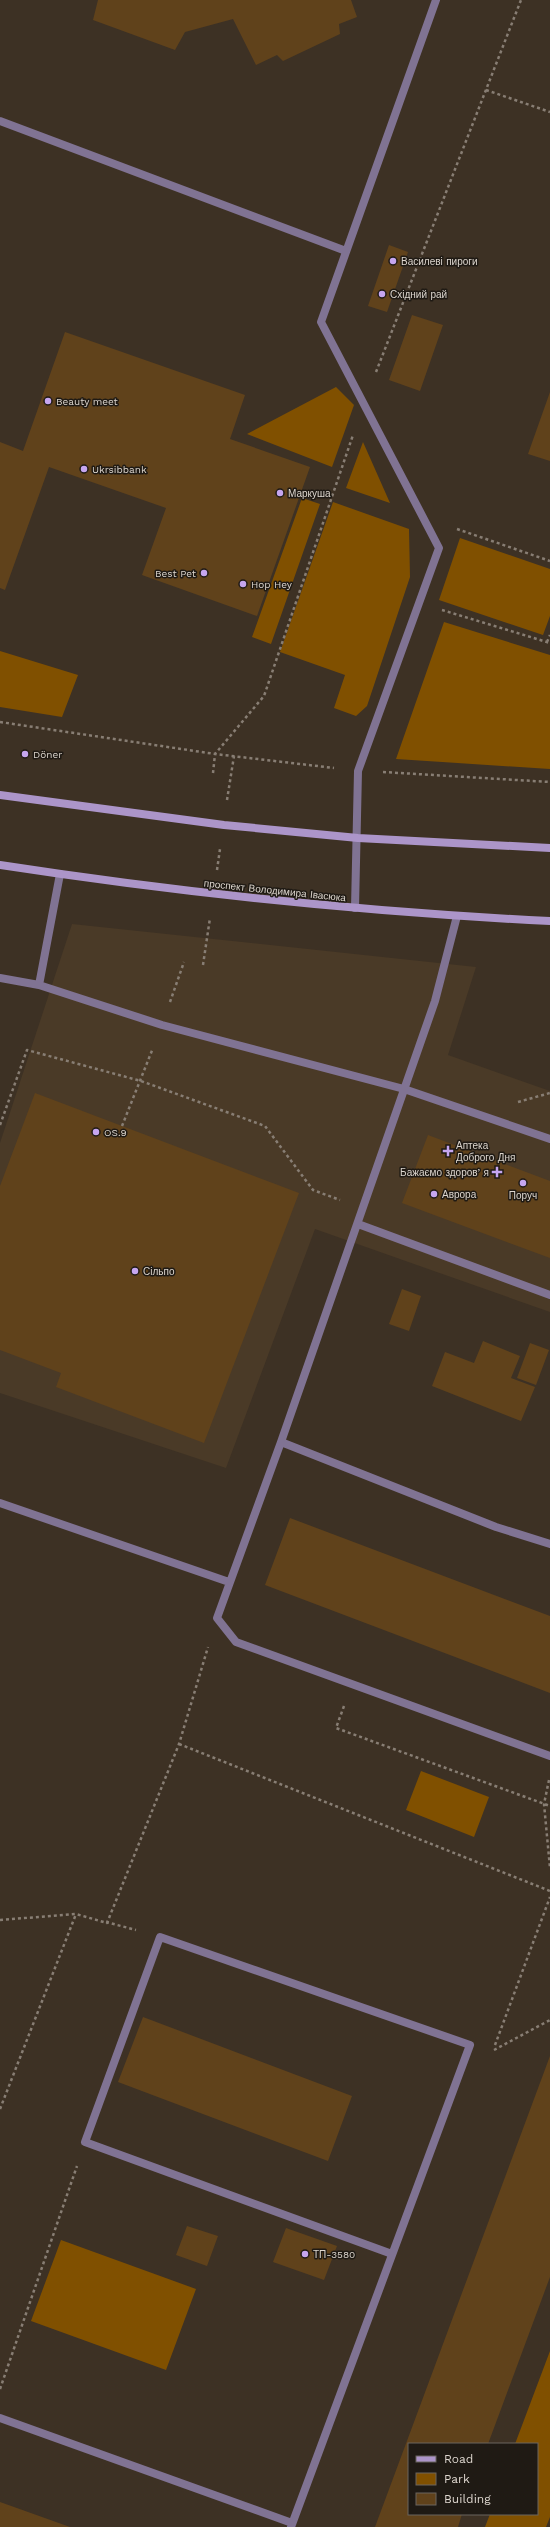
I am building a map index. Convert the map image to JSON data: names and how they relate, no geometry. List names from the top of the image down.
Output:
{
  "streets": {
    "main road": ["проспект Володимира Івасюка"]
  },
  "places": {
    "other": [
      "Василеві пироги",
      "Східний рай",
      "Beauty meet",
      "Ukrsibbank",
      "Маркуша",
      "Best Pet",
      "Hop Hey",
      "Döner",
      "OS.9",
      "Поруч",
      "Аврора",
      "Сільпо",
      "ТП-3580"
    ],
    "health": ["Аптека Доброго Дня", "Бажаємо здоровʼя"]
  },
  "legend": ["Road", "Park", "Building"]
}
